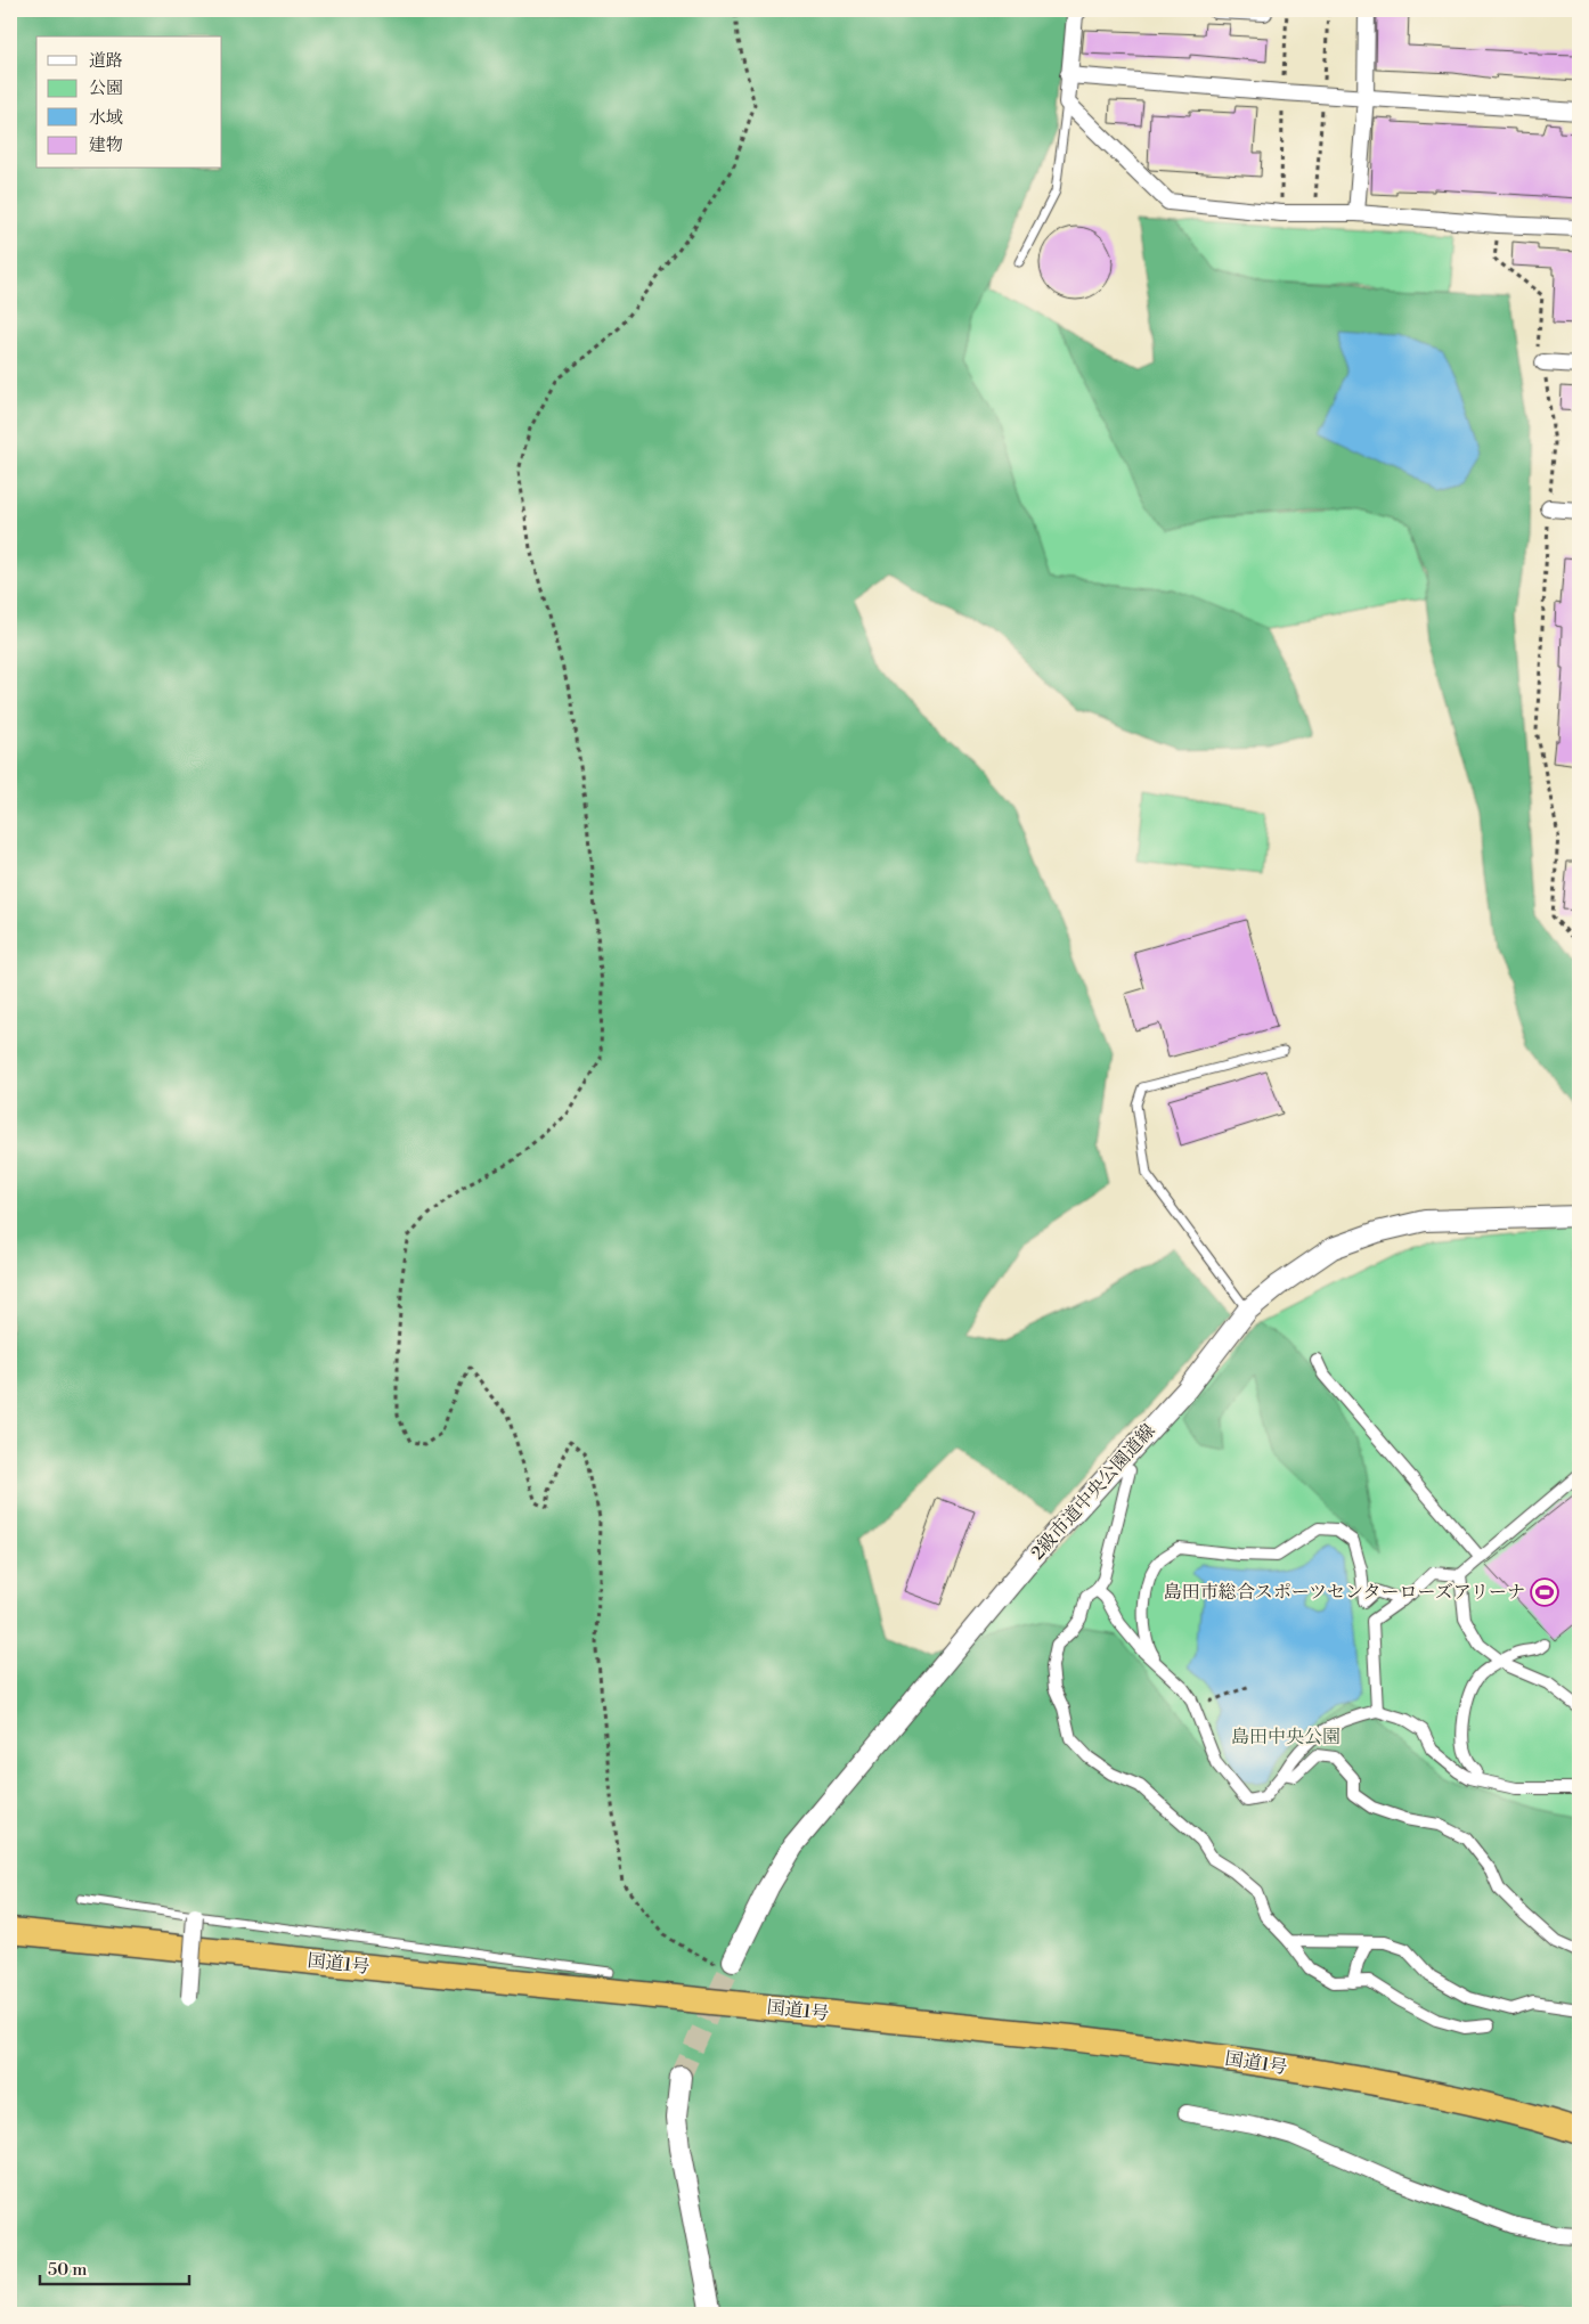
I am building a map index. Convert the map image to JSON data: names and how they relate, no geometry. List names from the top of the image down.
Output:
{
  "streets": {
    "highway": ["国道1号"],
    "street": ["2級市道中央公園道線"]
  },
  "parks": ["島田中央公園"],
  "places": {
    "sports": ["島田市総合スポーツセンターローズアリーナ"]
  },
  "legend": [
    "道路",
    "公園",
    "水域",
    "建物"
  ],
  "scale_bar": "50 m"
}
